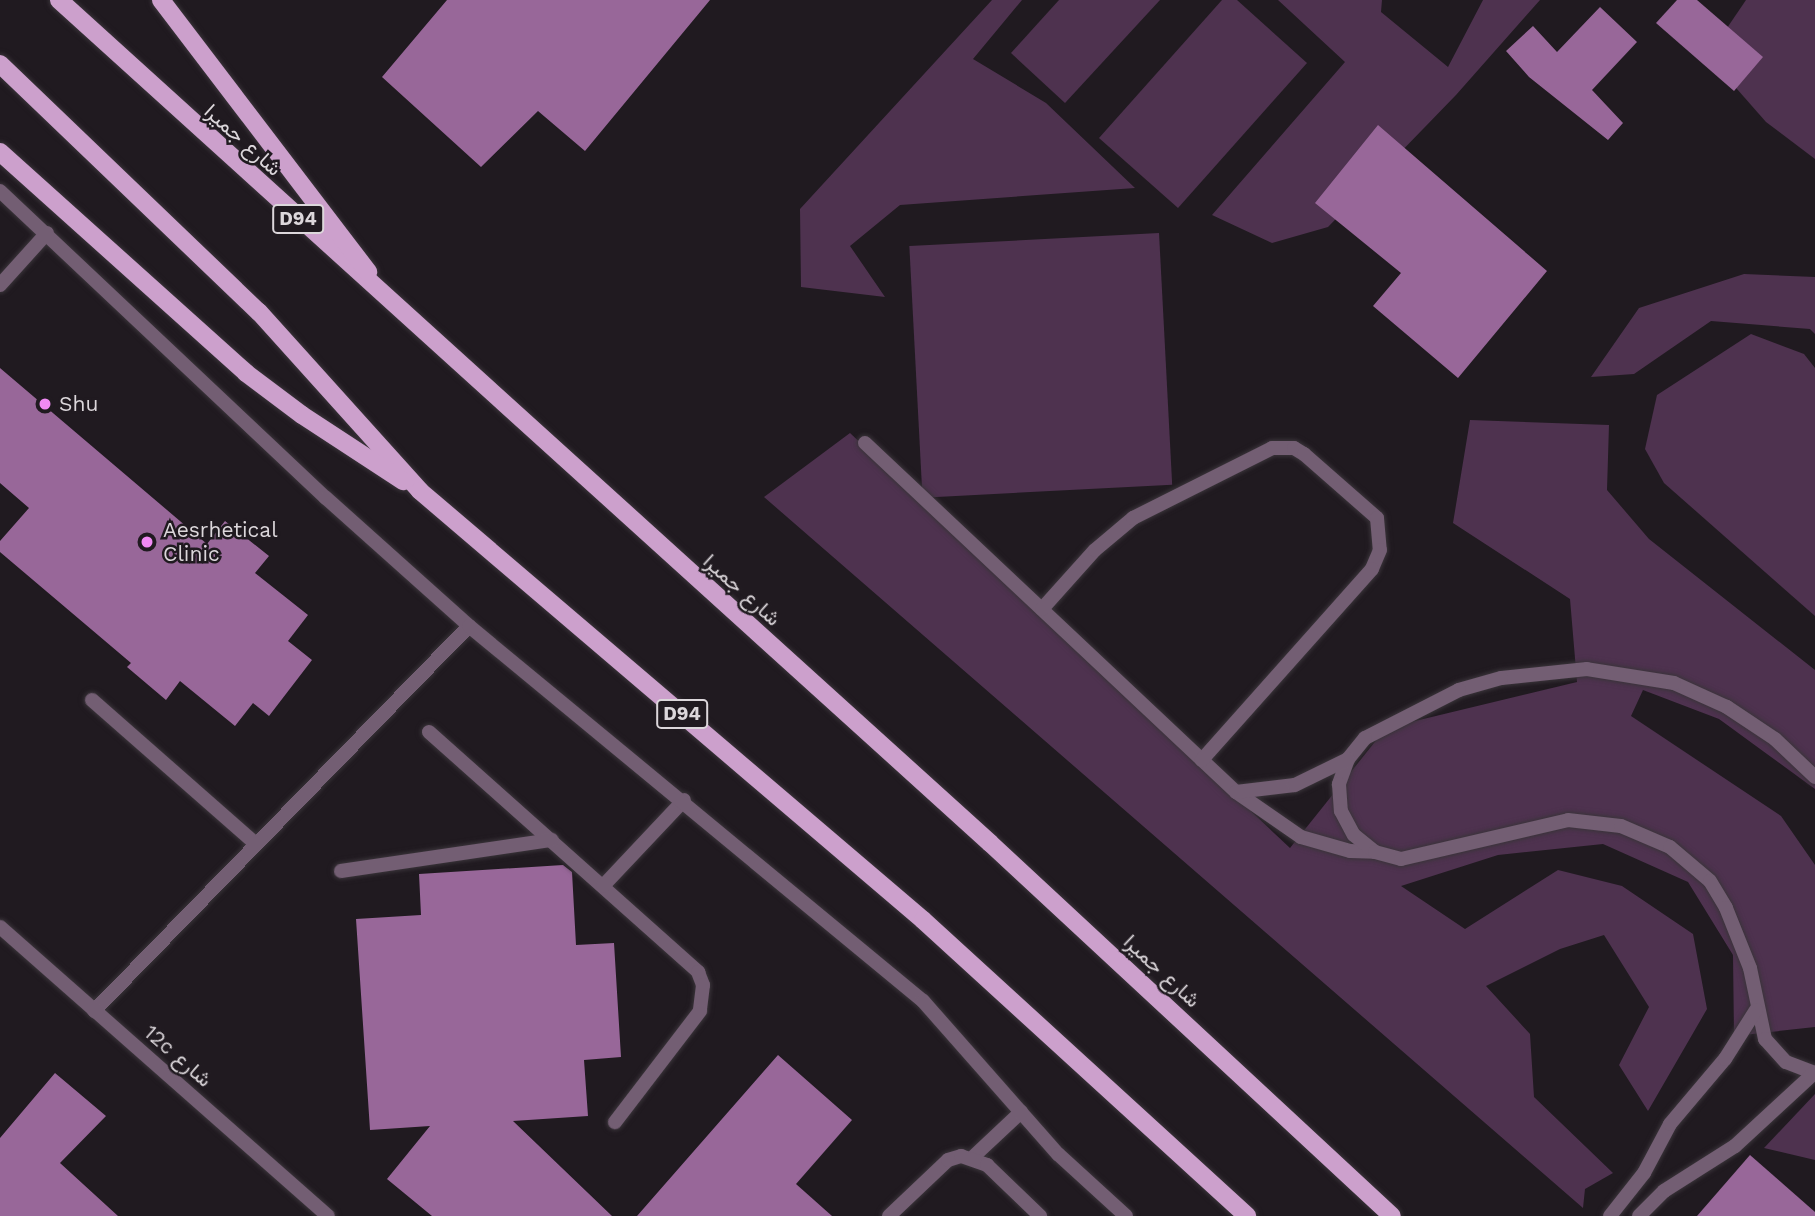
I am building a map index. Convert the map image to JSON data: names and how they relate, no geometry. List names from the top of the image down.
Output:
{
  "streets": {
    "main road": ["شارع جميرا", "D94"],
    "street": ["12c شارع"]
  },
  "places": ["Shu", "Aesrhetical Clinic"]
}
